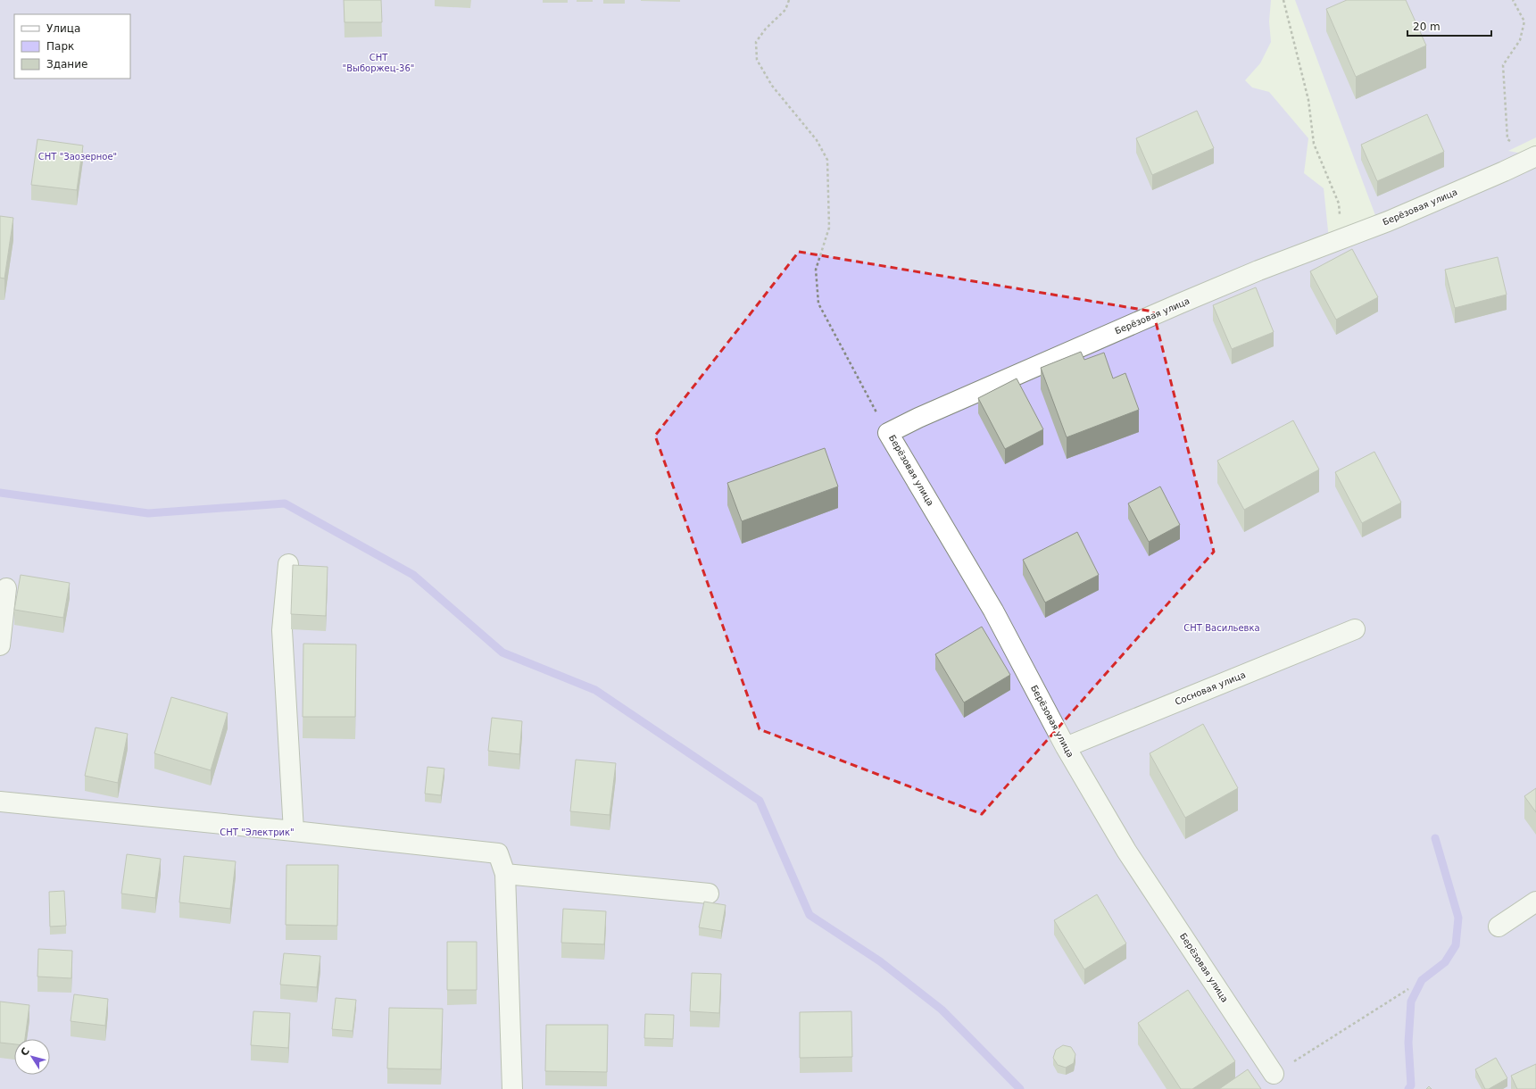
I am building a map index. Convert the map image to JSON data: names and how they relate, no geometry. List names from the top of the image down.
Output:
{
  "streets": {
    "street": ["Берёзовая улица", "Сосновая улица"]
  },
  "crossings": [
    ["Берёзовая улица", "Сосновая улица"]
  ],
  "parks": [
    "СНТ \"Выборжец-36\"",
    "СНТ \"Заозерное\"",
    "СНТ Васильевка",
    "СНТ \"Электрик\""
  ],
  "legend": ["Улица", "Парк", "Здание"],
  "scale_bar": "20 m",
  "north": "top left"
}
